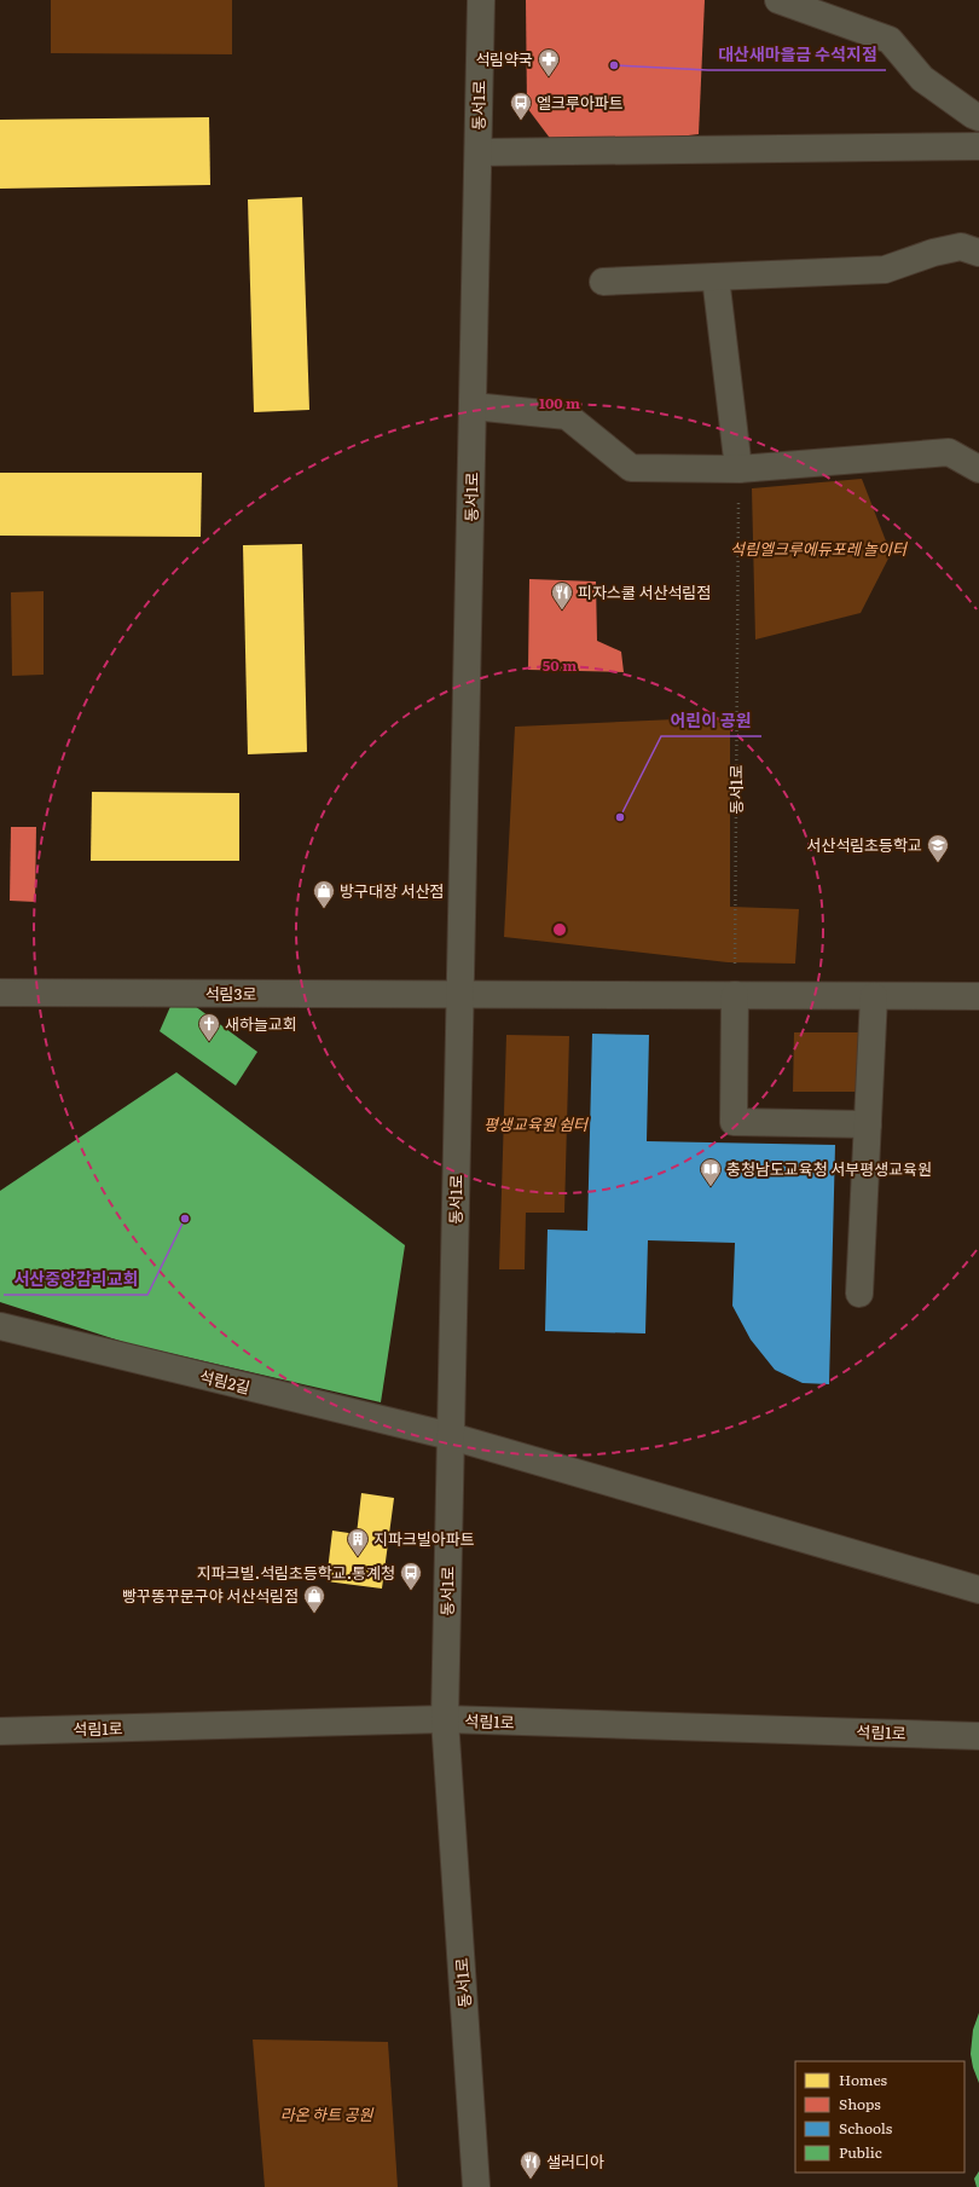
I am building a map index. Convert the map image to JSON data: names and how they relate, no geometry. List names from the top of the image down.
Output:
{
  "streets": {
    "street": [
      "동서1로",
      "석림3로",
      "석림2길",
      "석림1로"
    ]
  },
  "crossings": [
    ["동서1로", "석림3로"],
    ["동서1로", "석림2길"],
    ["동서1로", "석림1로"]
  ],
  "parks": ["석림엘크루에듀포레 놀이터", "평생교육원 쉼터", "라온 하트 공원"],
  "places": {
    "other": ["대산새마을금 수석지점", "어린이 공원", "서산중앙감리교회"],
    "pharmacy": ["석림약국"],
    "bus stop": ["엘크루아파트", "지파크빌.석림초등학교.통계청"],
    "restaurant": ["피자스쿨 서산석림점", "샐러디아"],
    "school or university": ["서산석림초등학교"],
    "shop": ["방구대장 서산점", "빵꾸똥꾸문구야 서산석림점"],
    "church": ["새하늘교회"],
    "library": ["충청남도교육청 서부평생교육원"],
    "building": ["지파크빌아파트"]
  },
  "legend": [
    "Homes",
    "Shops",
    "Schools",
    "Public"
  ],
  "rings": ["100 m", "50 m"]
}
